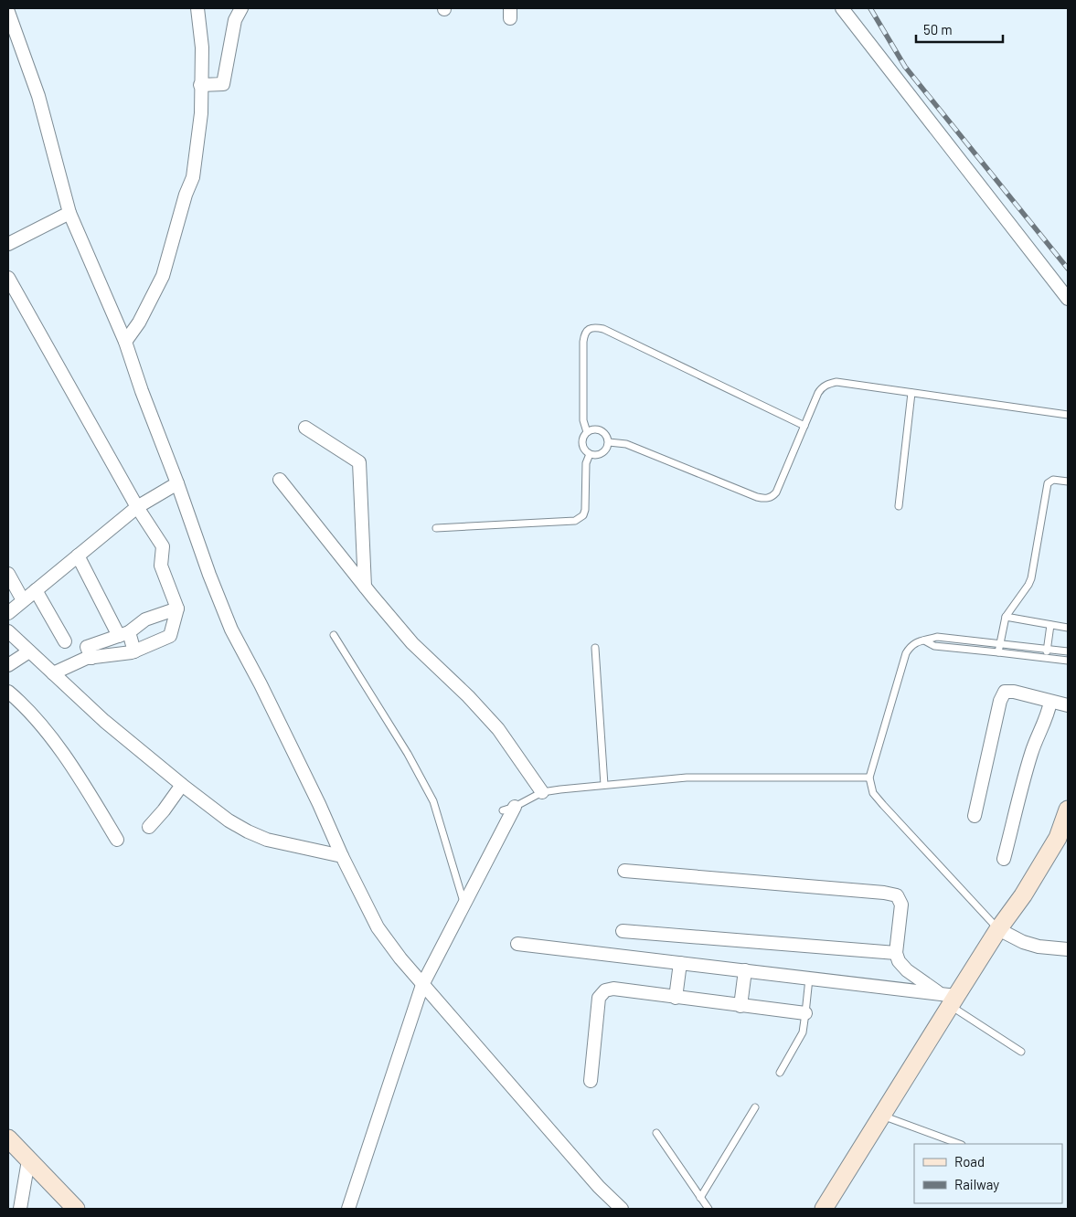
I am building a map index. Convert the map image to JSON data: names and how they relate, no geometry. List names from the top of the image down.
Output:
{
  "legend": ["Road", "Railway"],
  "scale_bar": "50 m"
}
